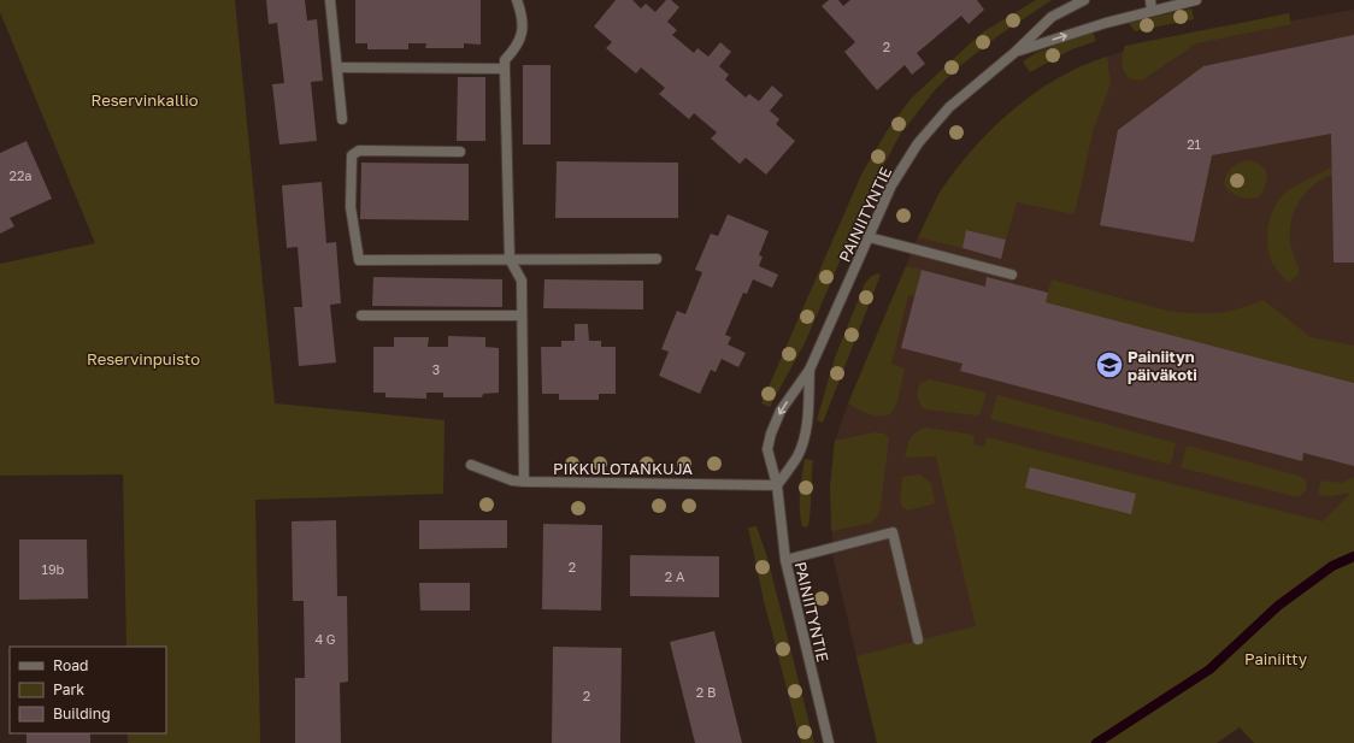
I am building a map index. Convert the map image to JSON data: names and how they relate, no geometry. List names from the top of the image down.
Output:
{
  "streets": {
    "street": ["PAINIITYNTIE", "PIKKULOTANKUJA"]
  },
  "crossings": [
    ["PAINIITYNTIE", "PIKKULOTANKUJA"]
  ],
  "parks": ["Reservinkallio", "Reservinpuisto", "Painiitty"],
  "places": {
    "school or university": ["Painiityn päiväkoti"]
  },
  "house_numbers": [
    "2",
    "21",
    "22a",
    "3",
    "2",
    "19b",
    "2 A",
    "4 G",
    "2 B",
    "2"
  ],
  "legend": ["Road", "Park", "Building"]
}
